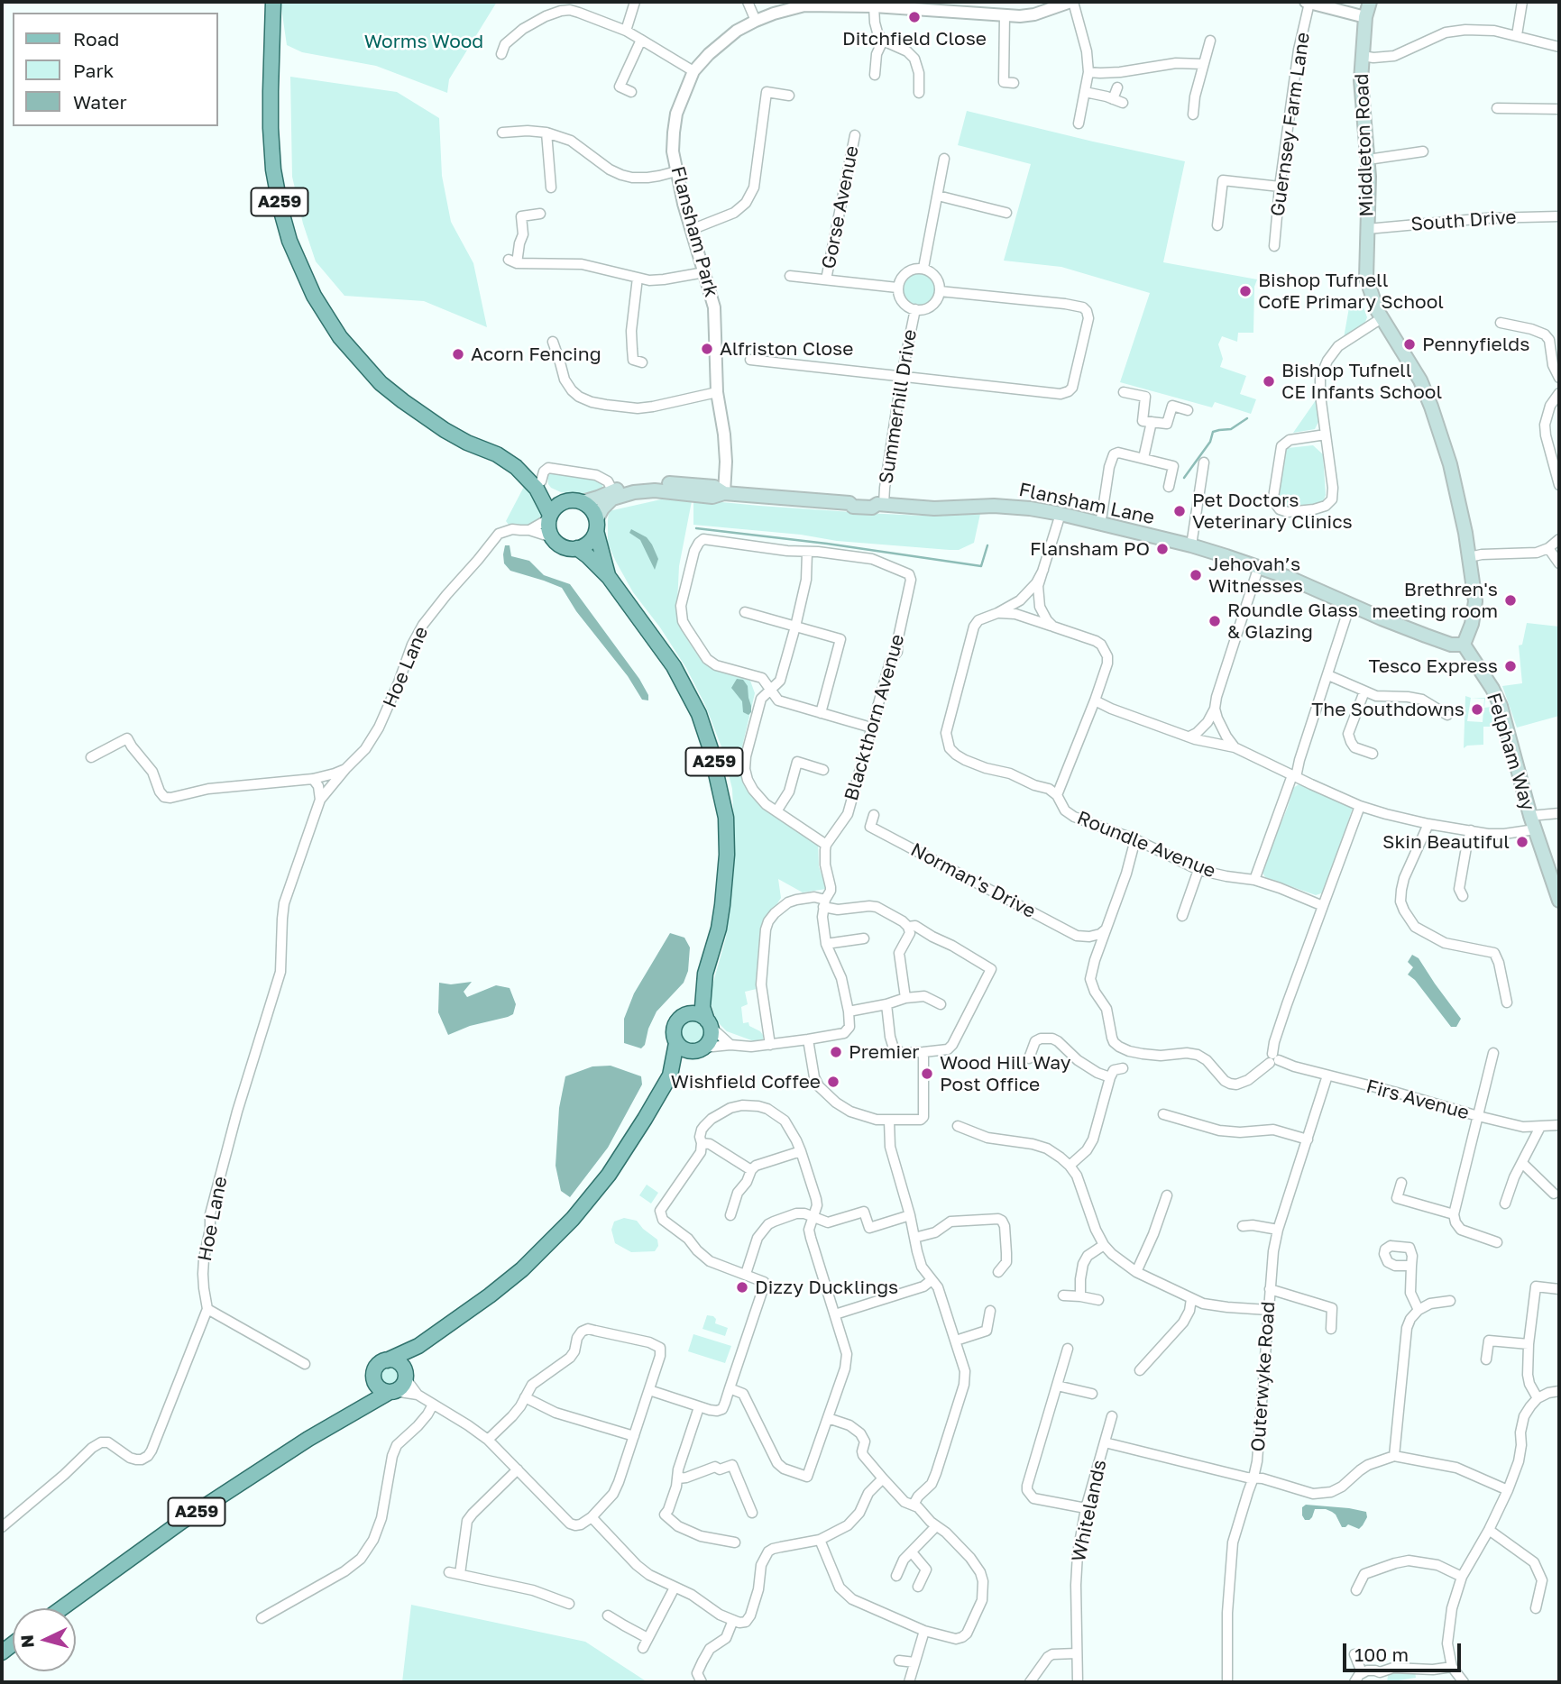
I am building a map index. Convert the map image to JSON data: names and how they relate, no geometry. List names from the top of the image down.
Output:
{
  "streets": {
    "main road": [
      "Middleton Road",
      "A259",
      "Flansham Lane",
      "Felpham Way"
    ],
    "street": [
      "Guernsey Farm Lane",
      "Gorse Avenue",
      "South Drive",
      "Flansham Park",
      "Summerhill Drive",
      "Hoe Lane",
      "Blackthorn Avenue",
      "Roundle Avenue",
      "Norman's Drive",
      "Firs Avenue",
      "Outerwyke Road",
      "Whitelands"
    ]
  },
  "crossings": [
    ["Middleton Road", "South Drive"],
    ["Middleton Road", "Flansham Lane"],
    ["Middleton Road", "Felpham Way"],
    ["A259", "Flansham Lane"],
    ["A259", "Hoe Lane"],
    ["Flansham Park", "Flansham Lane"],
    ["Summerhill Drive", "Flansham Lane"],
    ["Flansham Lane", "Hoe Lane"],
    ["Flansham Lane", "Felpham Way"],
    ["Firs Avenue", "Outerwyke Road"]
  ],
  "parks": ["Worms Wood"],
  "places": [
    "Ditchfield Close",
    "Bishop Tufnell CofE Primary School",
    "Pennyfields",
    "Alfriston Close",
    "Acorn Fencing",
    "Bishop Tufnell CE Infants School",
    "Pet Doctors Veterinary Clinics",
    "Flansham PO",
    "Jehovah’s Witnesses",
    "Brethren's meeting room",
    "Roundle Glass & Glazing",
    "Tesco Express",
    "The Southdowns",
    "Skin Beautiful",
    "Premier",
    "Wood Hill Way Post Office",
    "Wishfield Coffee",
    "Dizzy Ducklings"
  ],
  "legend": ["Road", "Park", "Water"],
  "scale_bar": "100 m",
  "north": "left"
}
